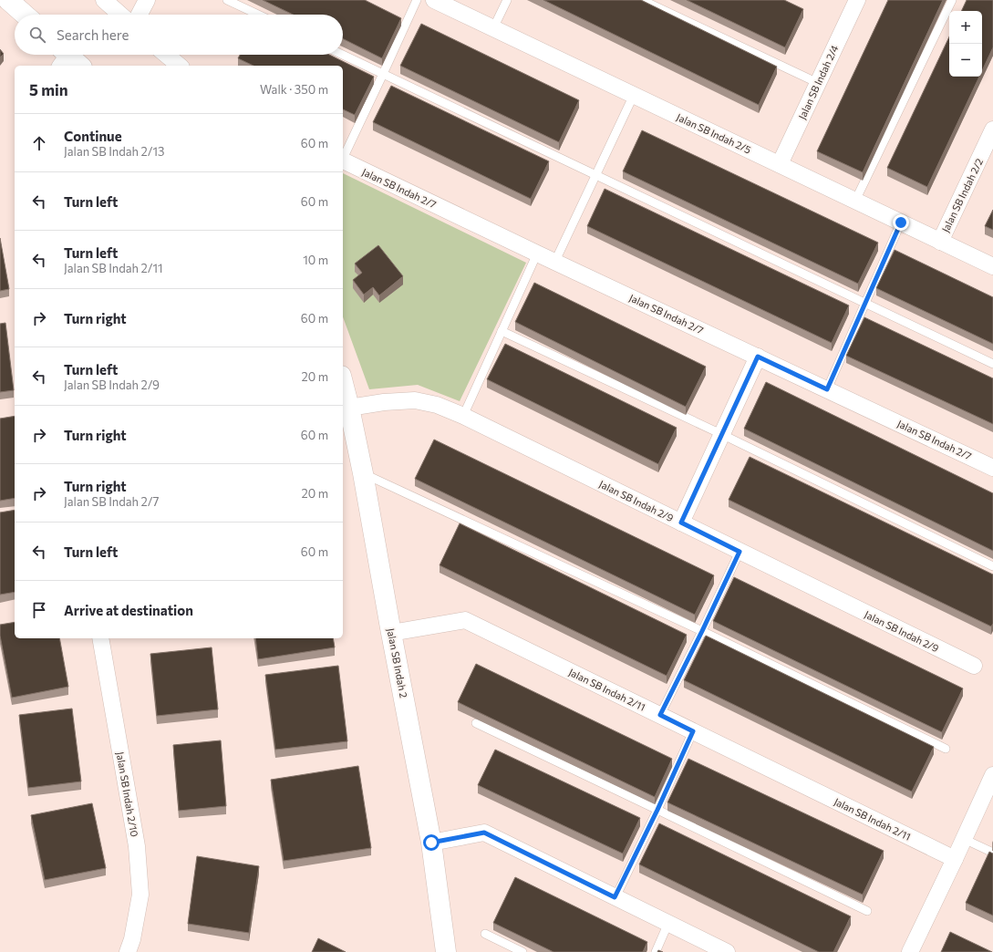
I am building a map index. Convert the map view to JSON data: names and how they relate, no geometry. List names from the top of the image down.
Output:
{
  "streets": {
    "street": [
      "Jalan SB Indah 2/4",
      "Jalan SB Indah 2/5",
      "Jalan SB Indah 2/7",
      "Jalan SB Indah 2/2",
      "Jalan SB Indah 2/9",
      "Jalan SB Indah 2",
      "Jalan SB Indah 2/11",
      "Jalan SB Indah 2/10"
    ]
  },
  "crossings": [
    ["Jalan SB Indah 2/4", "Jalan SB Indah 2/5"],
    ["Jalan SB Indah 2/5", "Jalan SB Indah 2/2"],
    ["Jalan SB Indah 2/9", "Jalan SB Indah 2"],
    ["Jalan SB Indah 2", "Jalan SB Indah 2/11"]
  ],
  "page": {
    "map_buttons": ["+", "−"],
    "search": "Search here",
    "heading": ["5 min", "Walk · 350 m"],
    "list": [
      ["Continue", "Jalan SB Indah 2/13", "60 m"],
      ["Turn left", "60 m"],
      ["Turn left", "Jalan SB Indah 2/11", "10 m"],
      ["Turn right", "60 m"],
      ["Turn left", "Jalan SB Indah 2/9", "20 m"],
      ["Turn right", "60 m"],
      ["Turn right", "Jalan SB Indah 2/7", "20 m"],
      ["Turn left", "60 m"],
      "Arrive at destination"
    ]
  }
}
